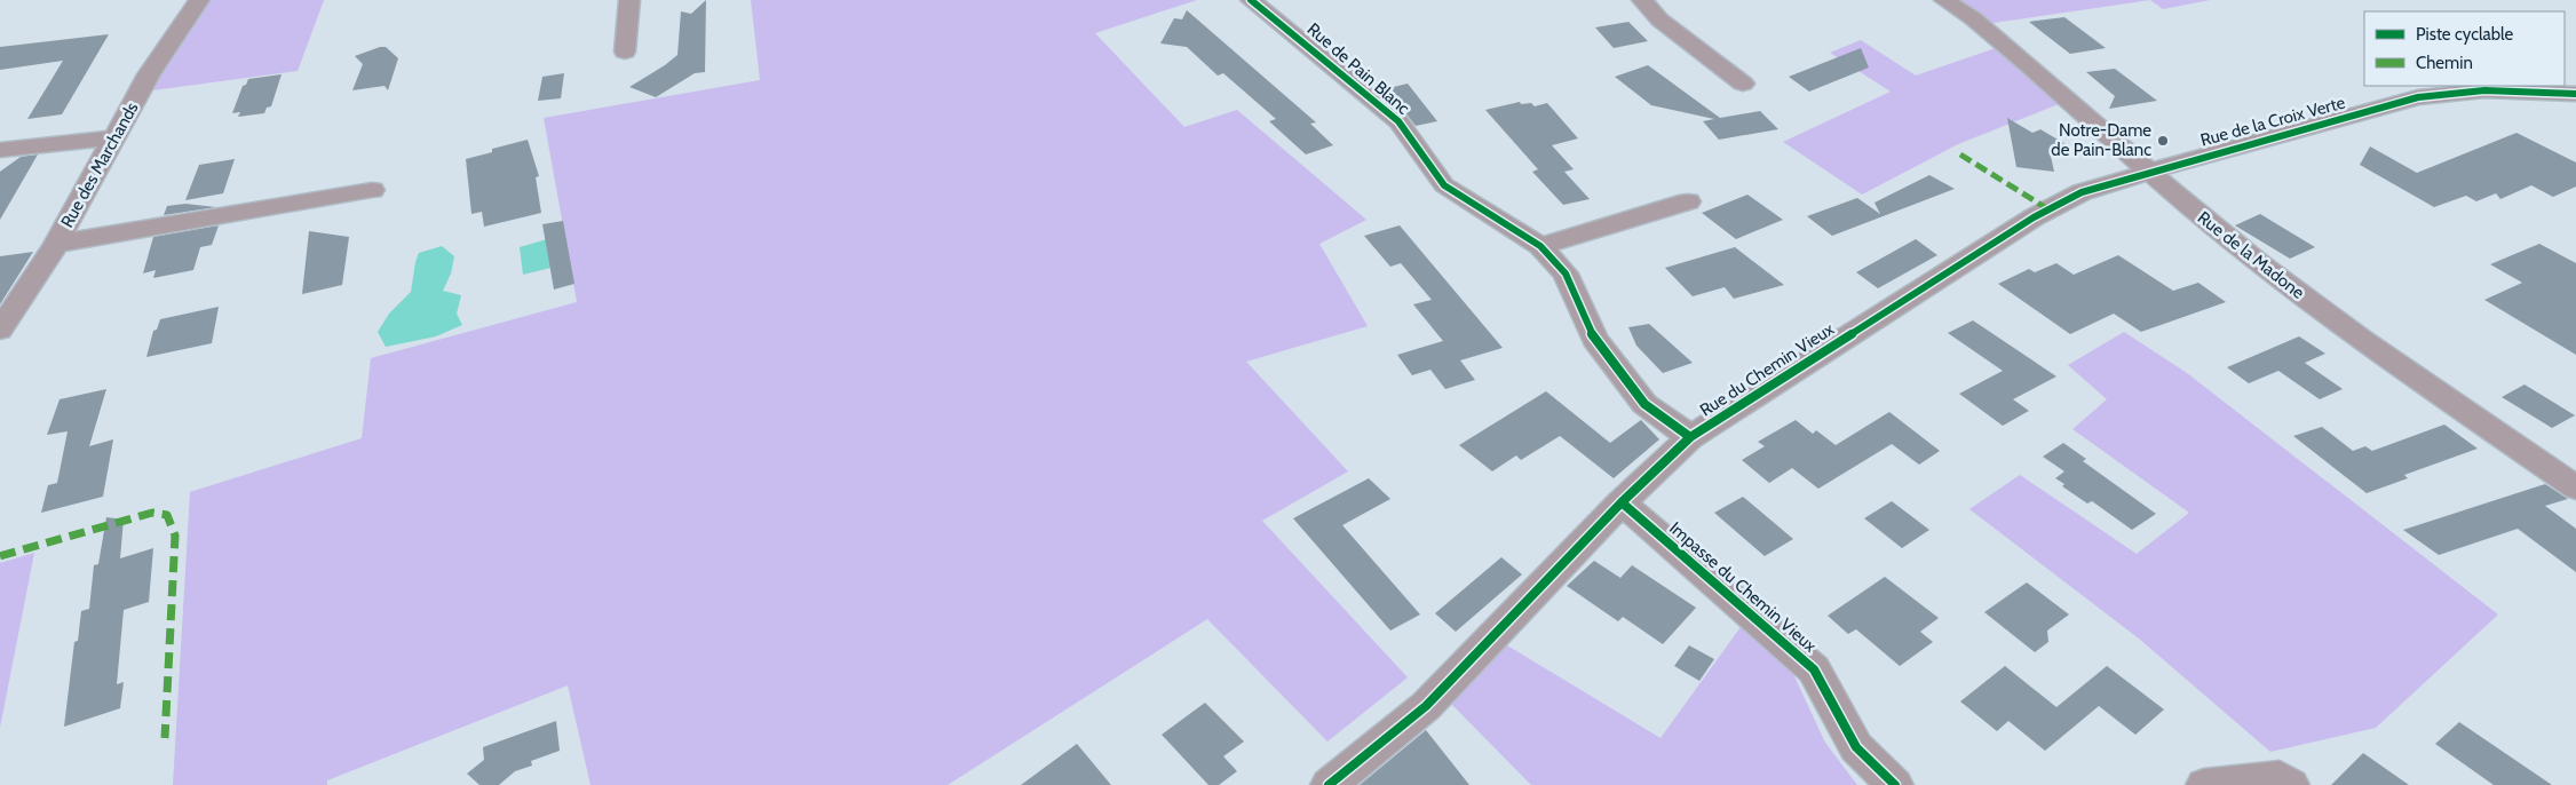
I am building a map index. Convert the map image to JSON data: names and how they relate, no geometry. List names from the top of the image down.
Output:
{
  "streets": {
    "street": [
      "Rue de Pain Blanc",
      "Rue de la Croix Verte",
      "Rue des Marchands",
      "Rue de la Madone",
      "Rue du Chemin Vieux",
      "Impasse du Chemin Vieux"
    ]
  },
  "crossings": [
    ["Rue de Pain Blanc", "Rue du Chemin Vieux"],
    ["Rue de la Croix Verte", "Rue de la Madone"],
    ["Rue de la Croix Verte", "Rue du Chemin Vieux"],
    ["Rue de la Madone", "Rue du Chemin Vieux"],
    ["Rue du Chemin Vieux", "Impasse du Chemin Vieux"]
  ],
  "places": ["Notre-Dame de Pain-Blanc"],
  "legend": ["Piste cyclable", "Chemin"]
}
